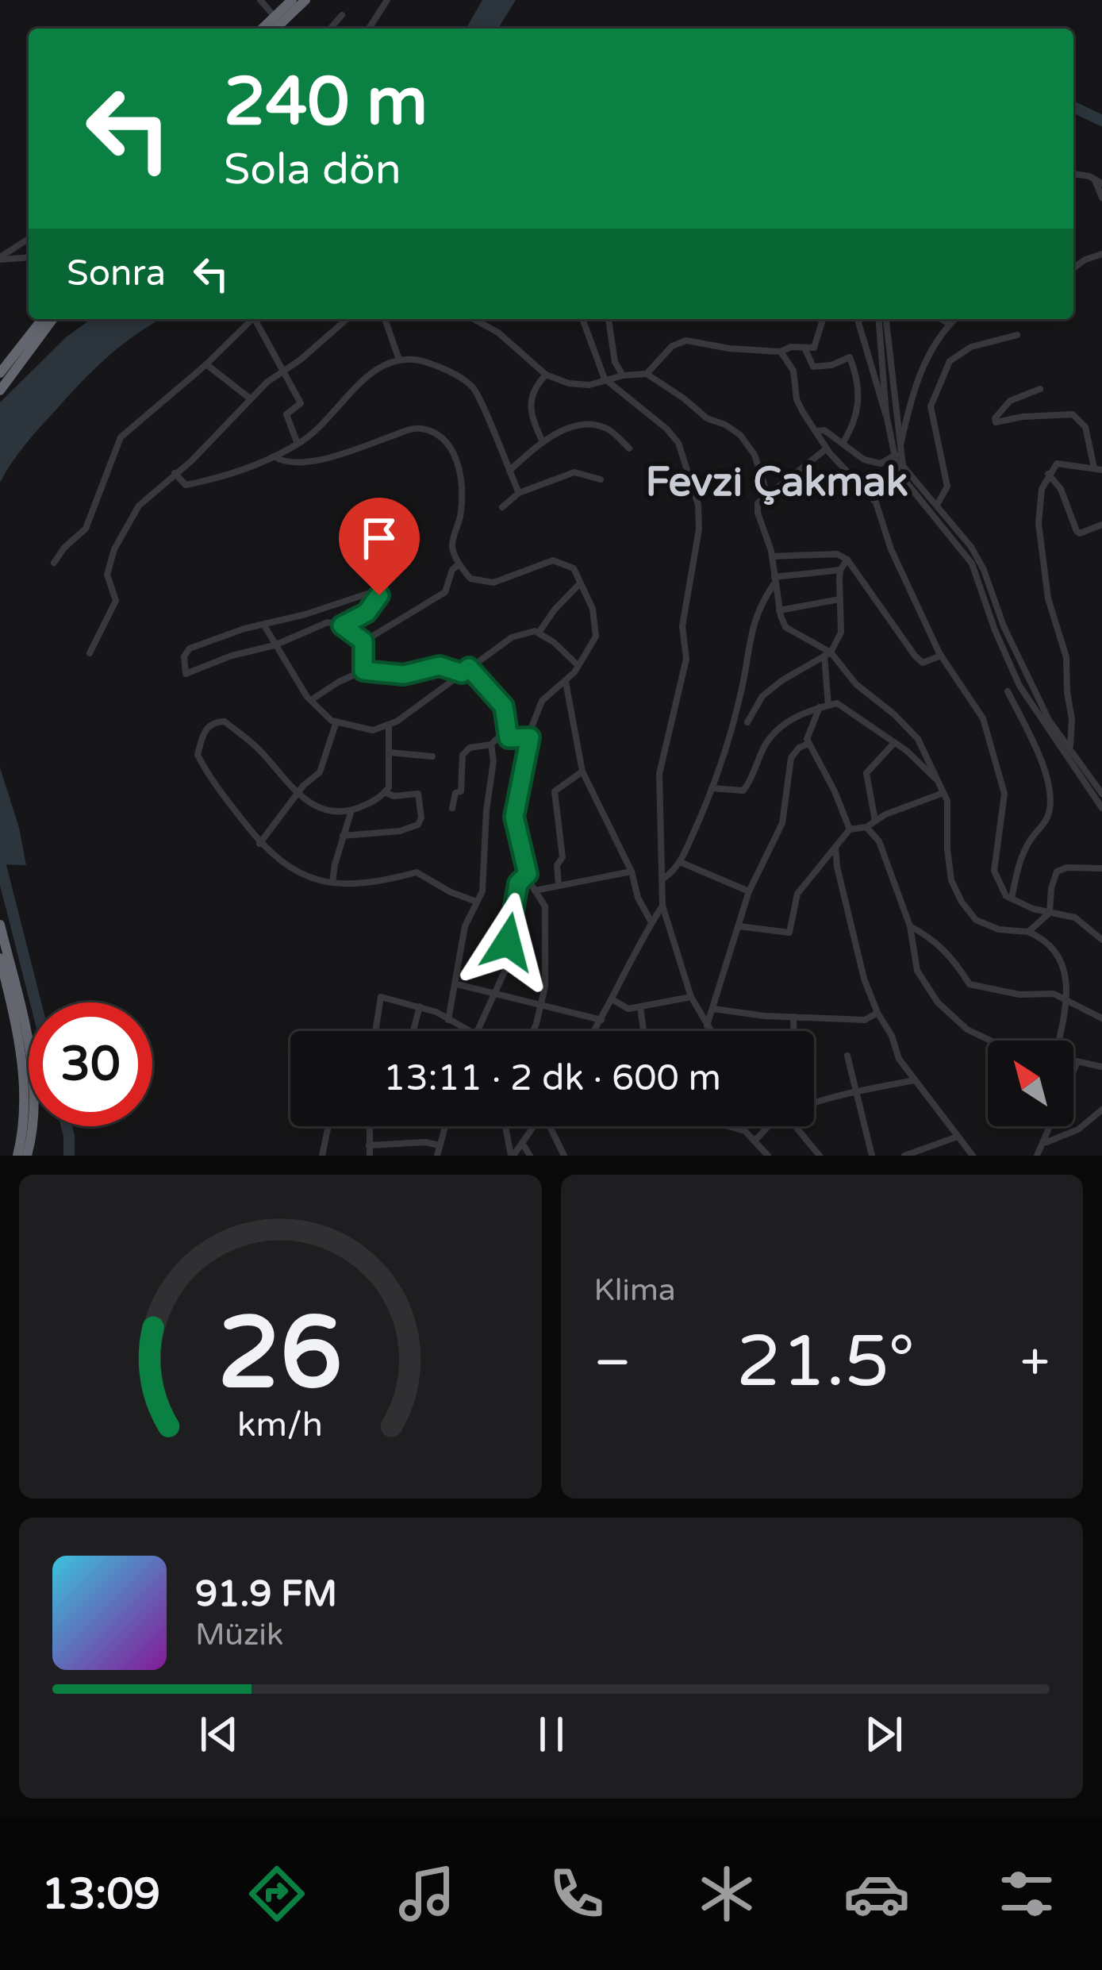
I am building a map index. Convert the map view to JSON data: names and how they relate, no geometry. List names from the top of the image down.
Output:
{
  "districts": ["Fevzi Çakmak"],
  "north": "top left",
  "page": {
    "turn": ["240 m", "Sola dön"],
    "then": "Sonra",
    "limit": "30",
    "trip": "13:11 · 2 dk · 600 m",
    "tile": "Klima",
    "heat": ["−", "21.5°", "+"],
    "song": ["91.9 FM", "Müzik"],
    "tabs": "13:09",
    "gauge": ["26", "km/h"]
  }
}
